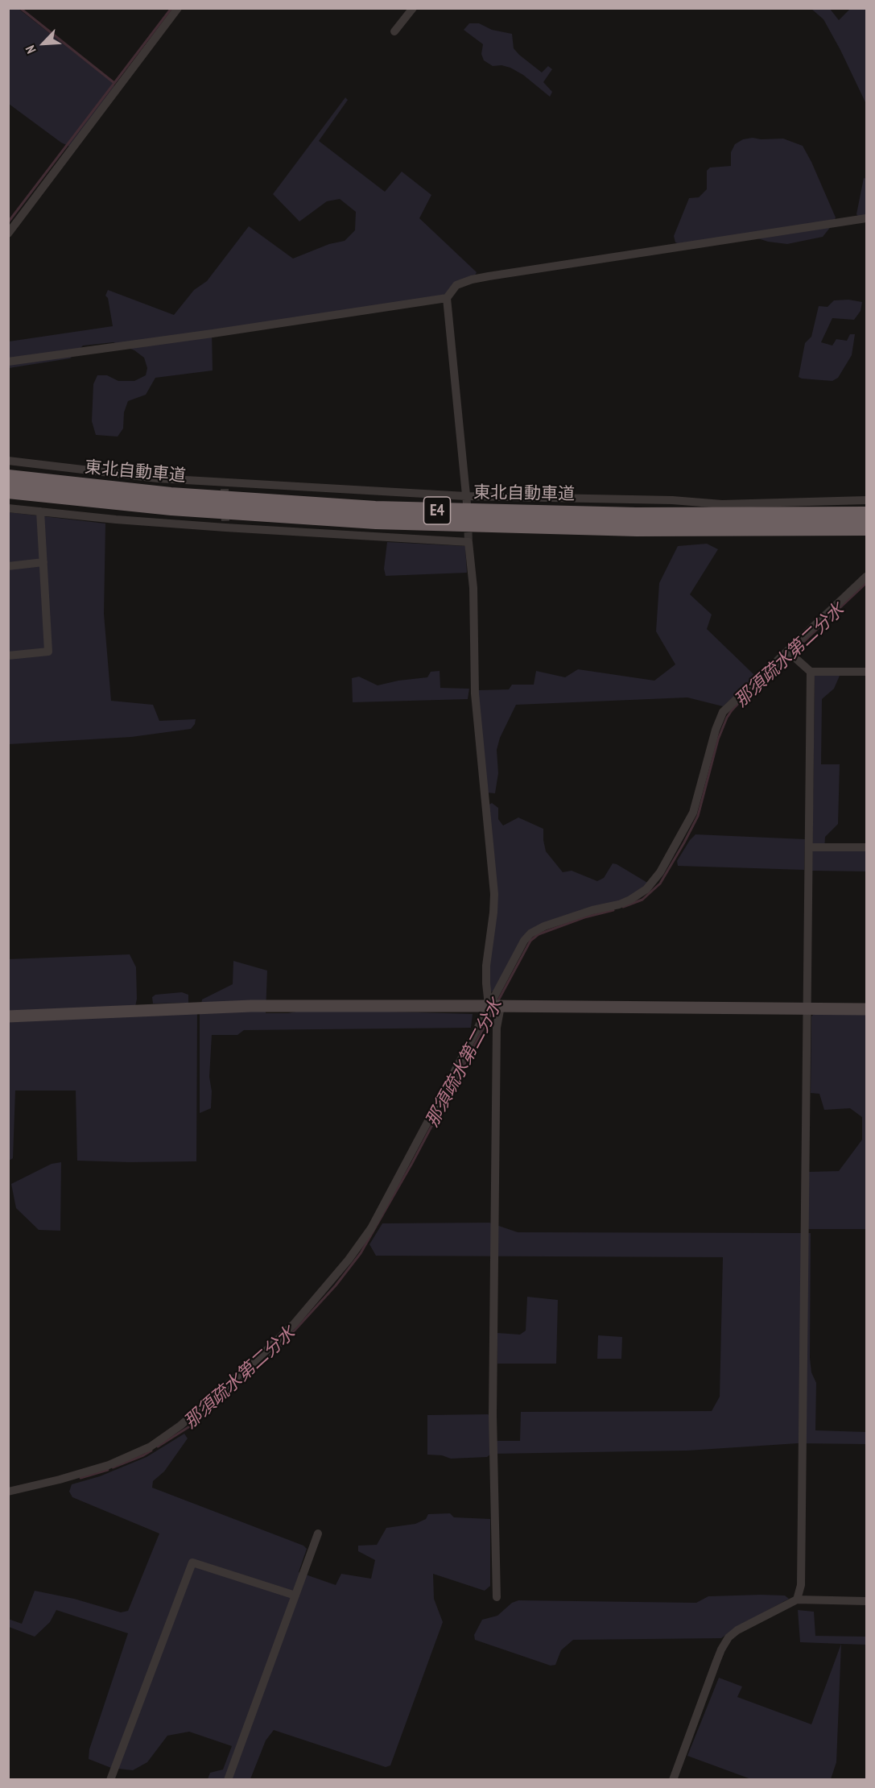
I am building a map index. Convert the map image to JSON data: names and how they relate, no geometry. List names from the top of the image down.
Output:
{
  "streets": {
    "highway": ["東北自動車道", "E4"]
  },
  "water": ["那須疏水第二分水"],
  "north": "bottom left"
}
